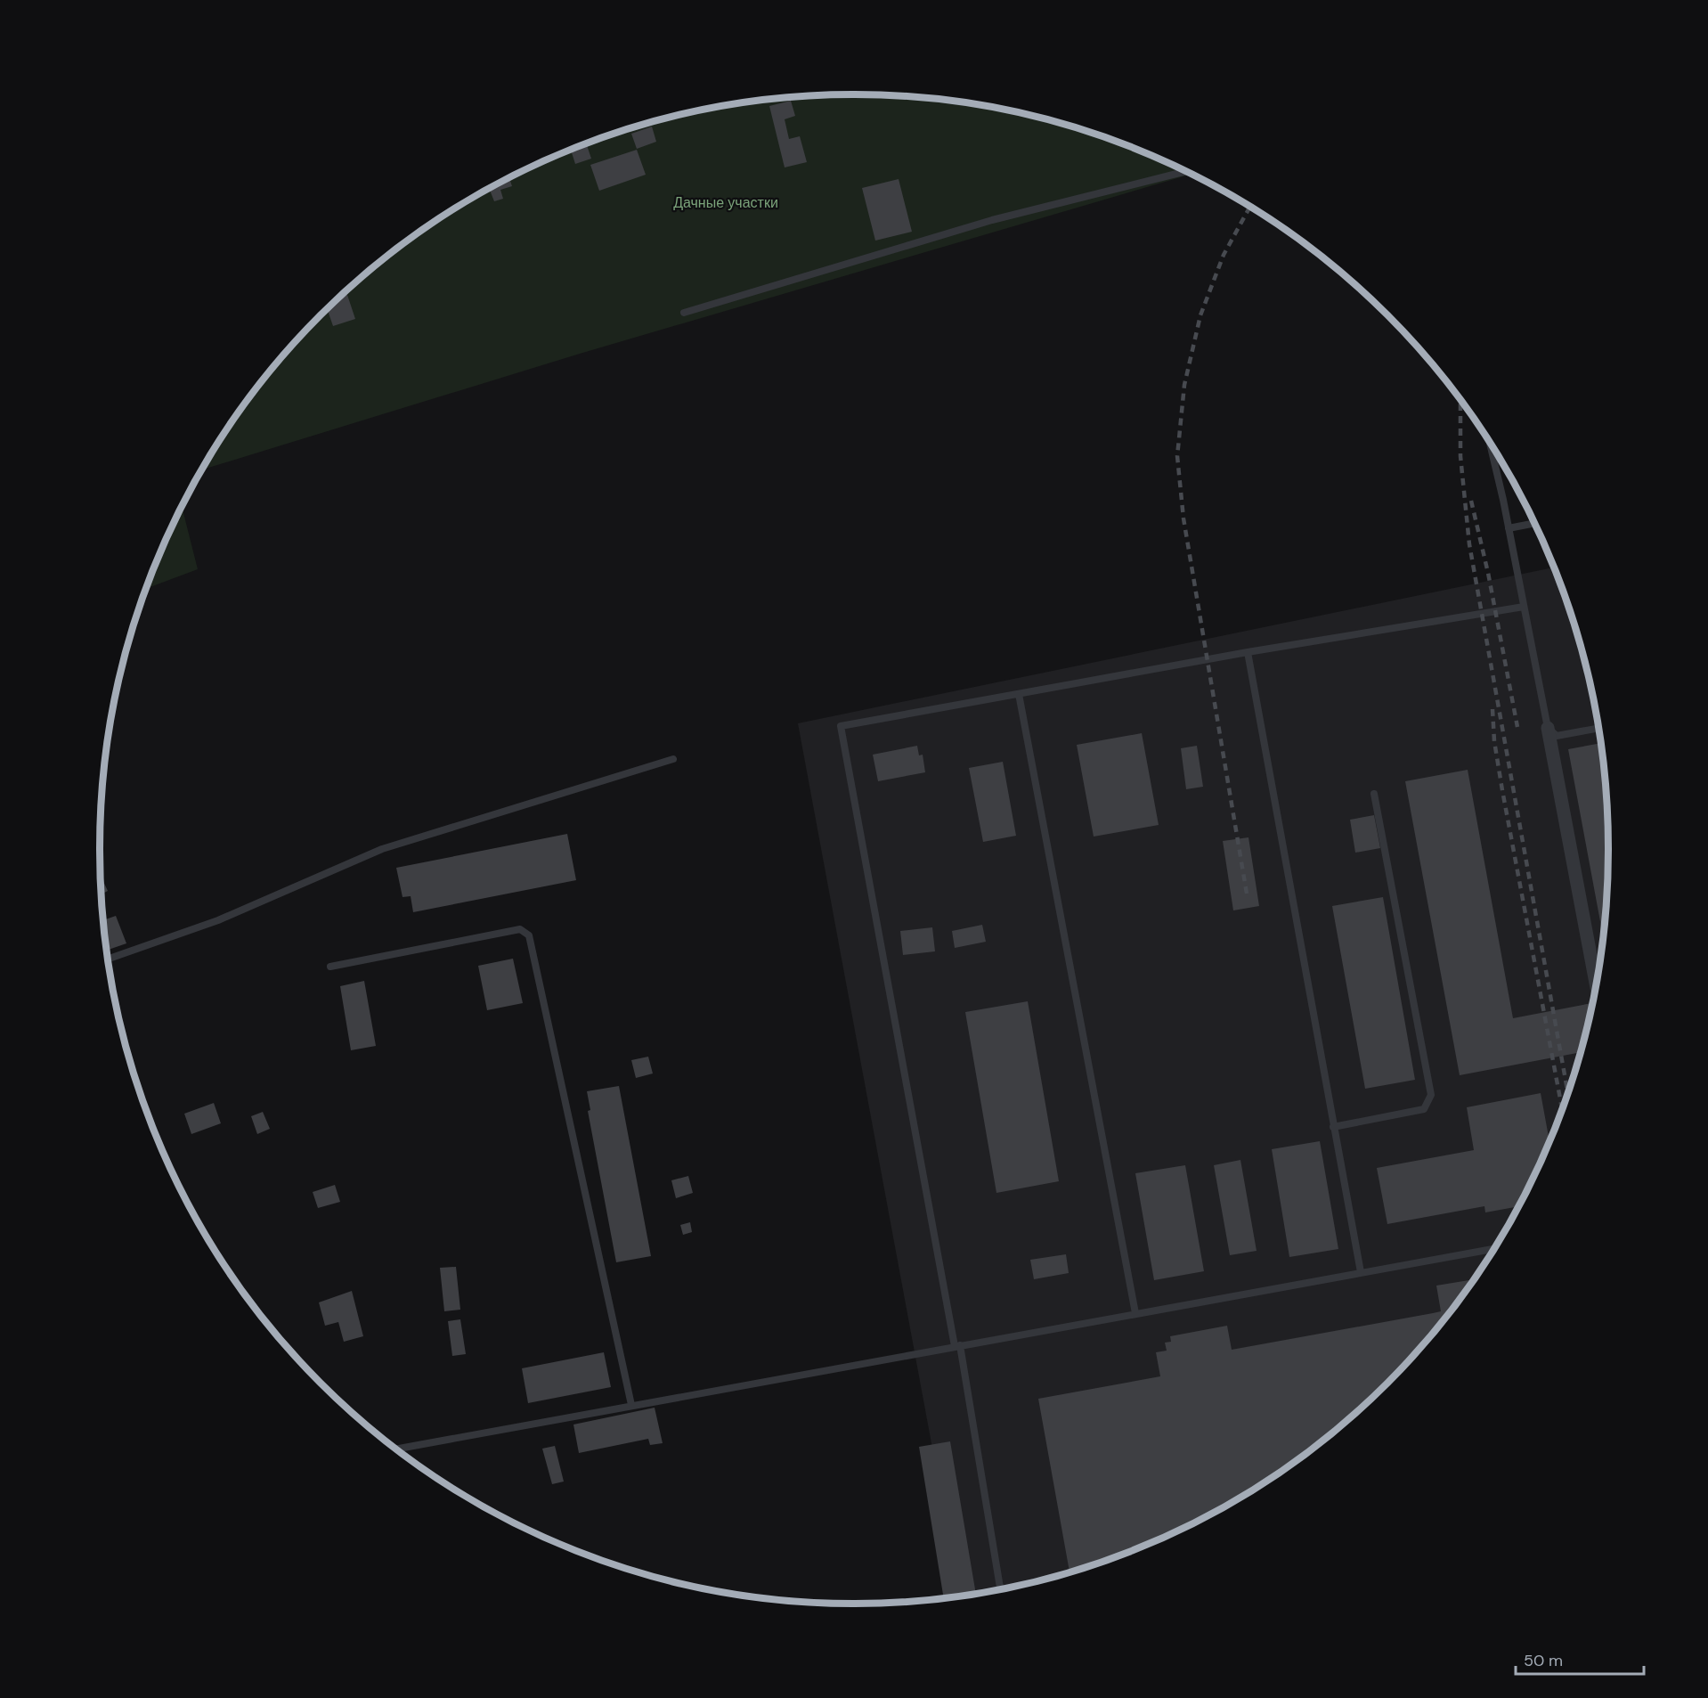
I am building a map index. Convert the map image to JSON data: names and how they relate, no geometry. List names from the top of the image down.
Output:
{
  "parks": ["Дачные участки"],
  "scale_bar": "50 m"
}
